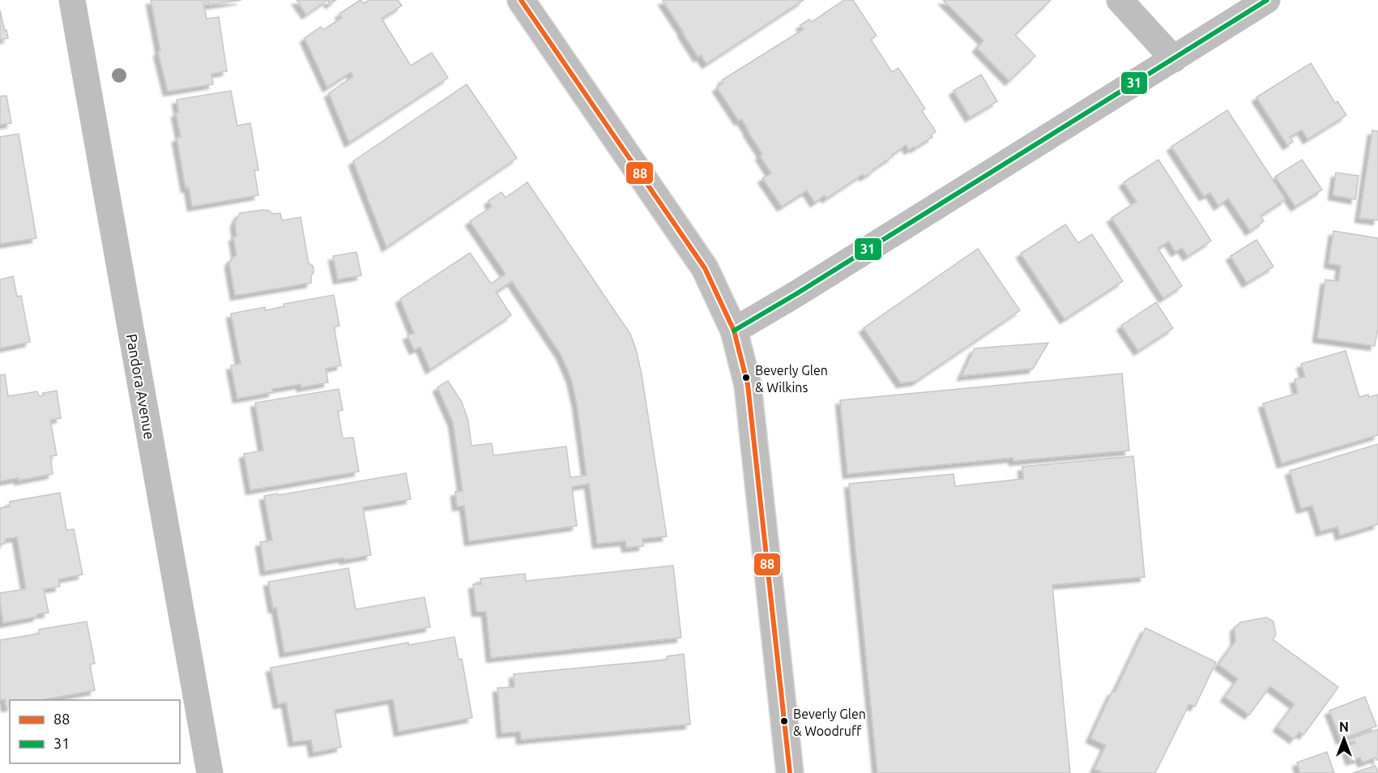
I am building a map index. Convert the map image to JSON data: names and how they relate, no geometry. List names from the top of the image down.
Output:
{
  "streets": {
    "street": ["Pandora Avenue"]
  },
  "places": ["Beverly Glen & Wilkins", "Beverly Glen & Woodruff"],
  "lines": ["transit line 88", "transit line 31"],
  "legend": ["88", "31"],
  "north": "top"
}
